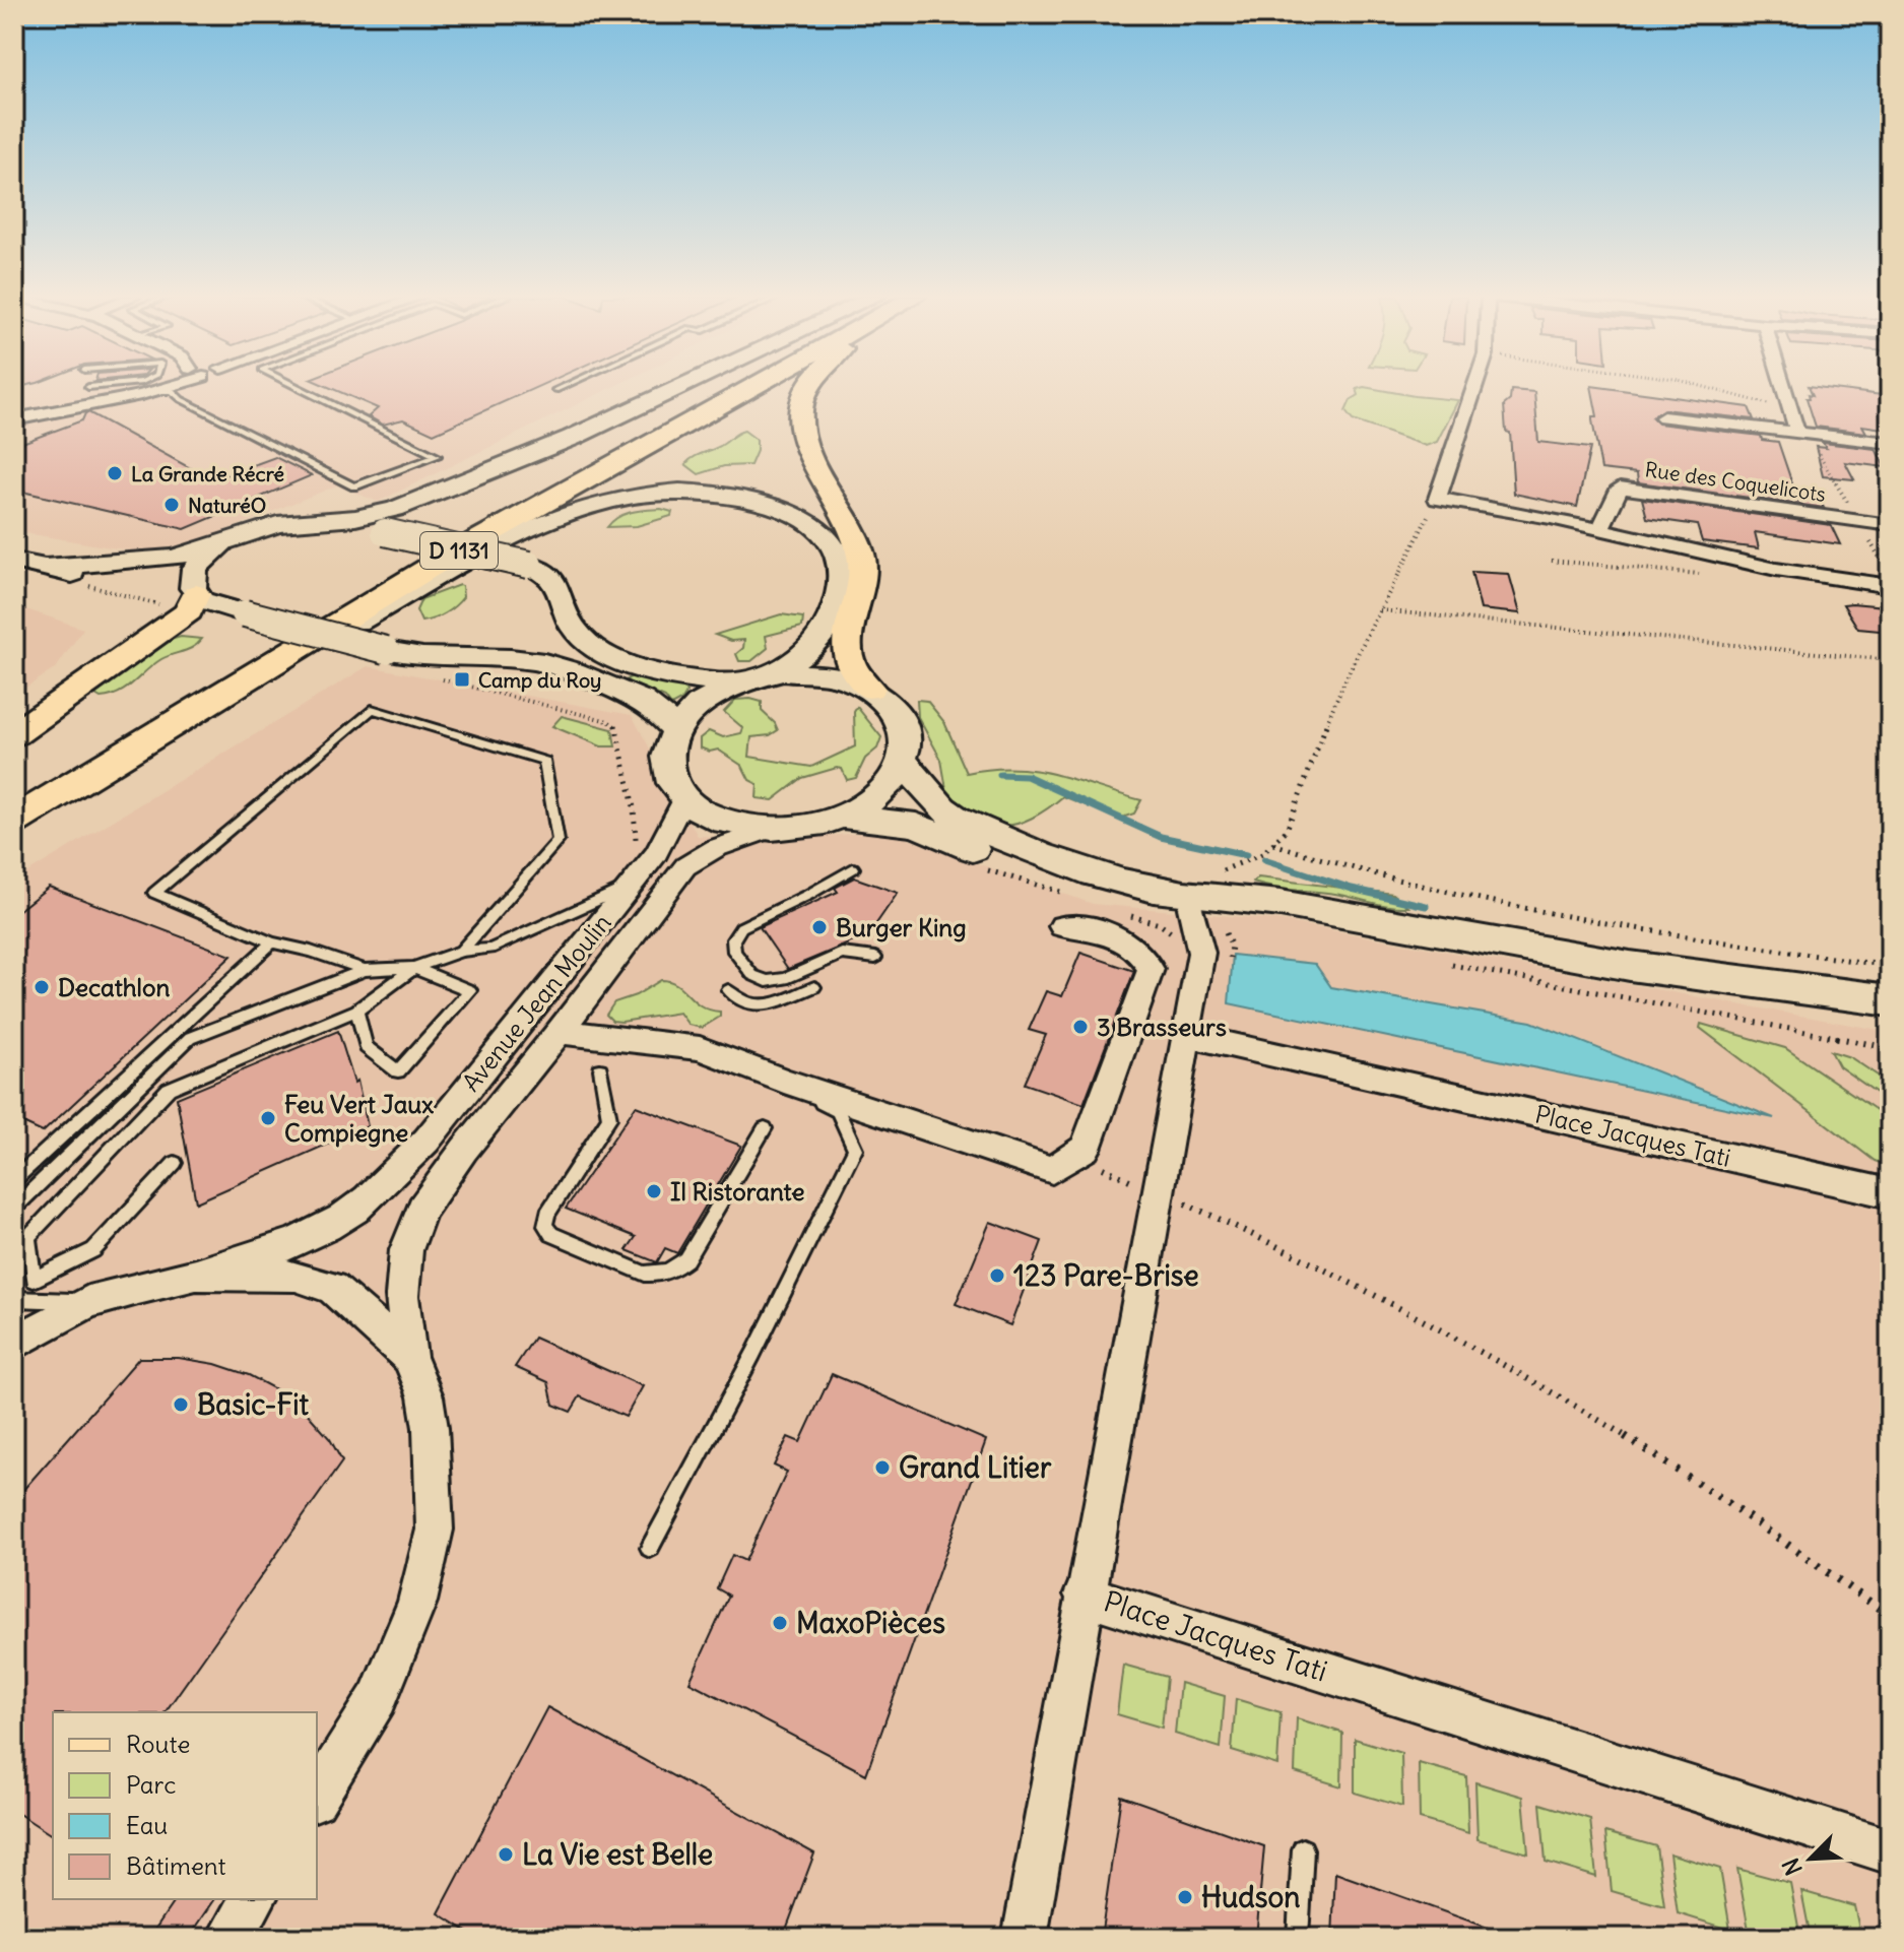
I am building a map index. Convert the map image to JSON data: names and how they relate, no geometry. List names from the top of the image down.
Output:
{
  "streets": {
    "main road": ["D 1131"],
    "street": ["Rue des Coquelicots", "Avenue Jean Moulin", "Place Jacques Tati"]
  },
  "places": {
    "other": [
      "La Grande Récré",
      "NaturéO",
      "Burger King",
      "Decathlon",
      "3 Brasseurs",
      "Feu Vert Jaux Compiegne",
      "Il Ristorante",
      "123 Pare-Brise",
      "Basic-Fit",
      "Grand Litier",
      "MaxoPièces",
      "La Vie est Belle",
      "Hudson"
    ],
    "transit": ["Camp du Roy"]
  },
  "legend": [
    "Route",
    "Parc",
    "Eau",
    "Bâtiment"
  ],
  "north": "bottom left"
}
